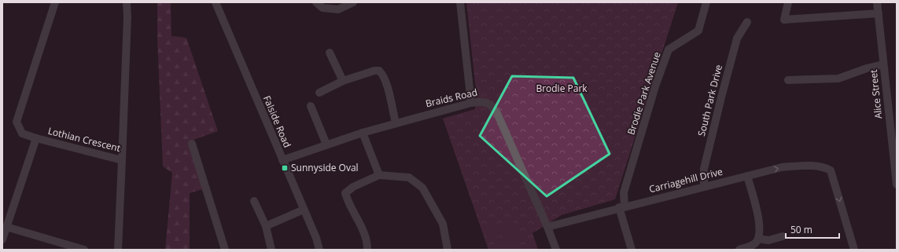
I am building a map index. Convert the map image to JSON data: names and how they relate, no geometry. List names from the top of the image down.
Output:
{
  "streets": {
    "street": [
      "Brodie Park Avenue",
      "Alice Street",
      "Braids Road",
      "South Park Drive",
      "Falside Road",
      "Lothian Crescent",
      "Carriagehill Drive"
    ]
  },
  "crossings": [
    ["Brodie Park Avenue", "Carriagehill Drive"],
    ["Braids Road", "Falside Road"],
    ["Braids Road", "Carriagehill Drive"],
    ["South Park Drive", "Carriagehill Drive"]
  ],
  "parks": ["Brodie Park"],
  "places": {
    "transit": ["Sunnyside Oval"]
  },
  "scale_bar": "50 m"
}
